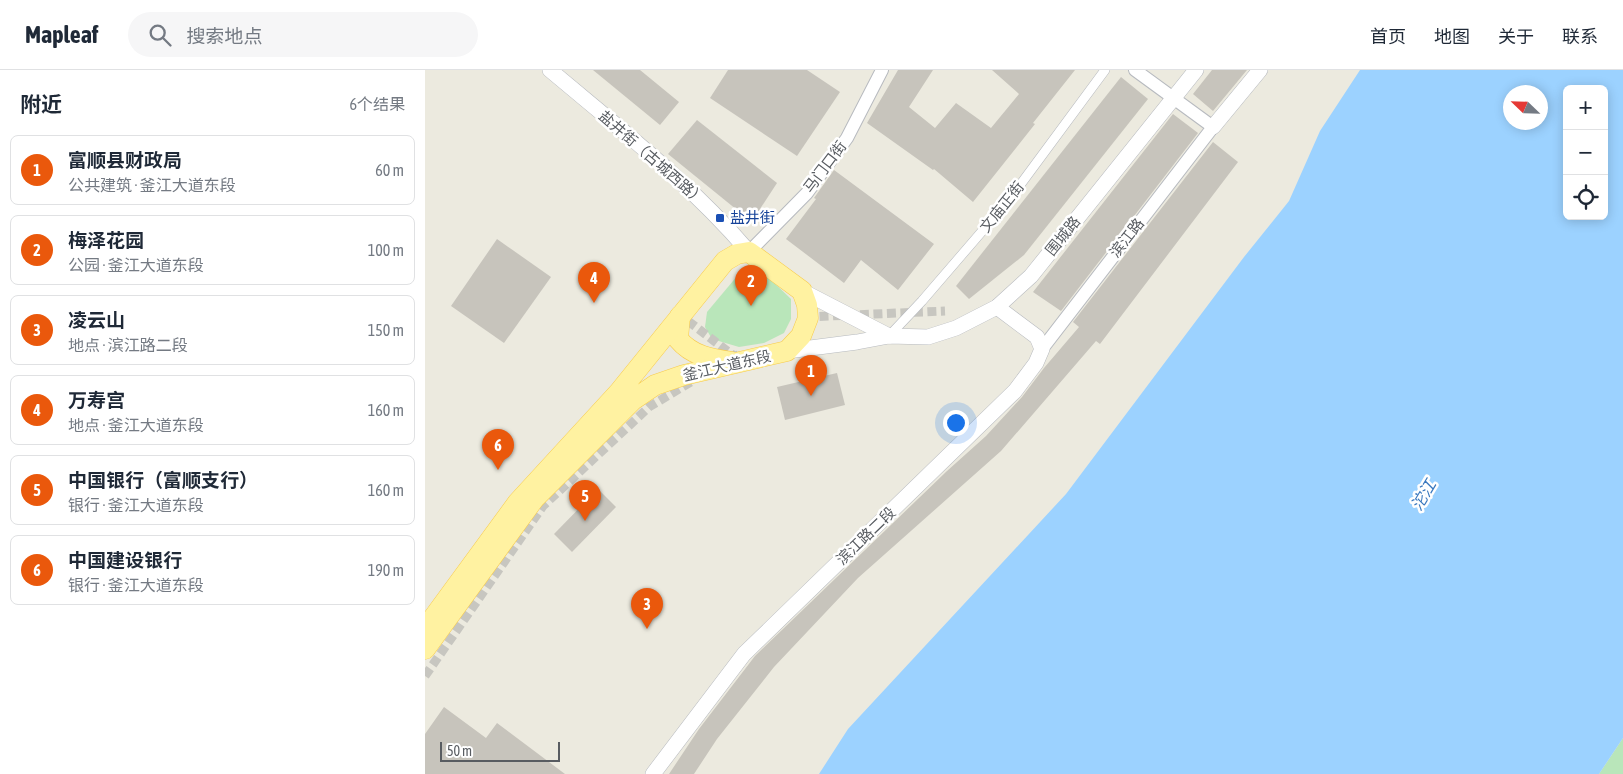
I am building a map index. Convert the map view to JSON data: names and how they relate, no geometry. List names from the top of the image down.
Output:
{
  "streets": {
    "main road": ["釜江大道东段"],
    "street": [
      "盐井街（古城西路）",
      "马门口街",
      "文庙正街",
      "围城路",
      "滨江路",
      "滨江路二段"
    ]
  },
  "crossings": [
    ["盐井街（古城西路）", "马门口街"],
    ["盐井街（古城西路）", "釜江大道东段"],
    ["马门口街", "釜江大道东段"],
    ["文庙正街", "围城路"],
    ["滨江路", "滨江路二段"]
  ],
  "water": ["沱江"],
  "places": {
    "transit": ["盐井街"]
  },
  "scale_bar": "50 m",
  "north": "top left",
  "page": {
    "header": "Mapleaf",
    "search": "搜索地点",
    "nav": [
      "首页",
      "地图",
      "关于",
      "联系"
    ],
    "heading": ["附近", "6个结果"],
    "map_buttons": ["+", "−"],
    "list": [
      {
        "mark": "1",
        "name": "富顺县财政局",
        "note": "公共建筑 · 釜江大道东段",
        "value": "60 m"
      },
      {
        "mark": "2",
        "name": "梅泽花园",
        "note": "公园 · 釜江大道东段",
        "value": "100 m"
      },
      {
        "mark": "3",
        "name": "凌云山",
        "note": "地点 · 滨江路二段",
        "value": "150 m"
      },
      {
        "mark": "4",
        "name": "万寿宫",
        "note": "地点 · 釜江大道东段",
        "value": "160 m"
      },
      {
        "mark": "5",
        "name": "中国银行（富顺支行）",
        "note": "银行 · 釜江大道东段",
        "value": "160 m"
      },
      {
        "mark": "6",
        "name": "中国建设银行",
        "note": "银行 · 釜江大道东段",
        "value": "190 m"
      }
    ],
    "pins": [
      "4",
      "2",
      "1",
      "6",
      "5",
      "3"
    ],
    "scale": "50 m"
  }
}
